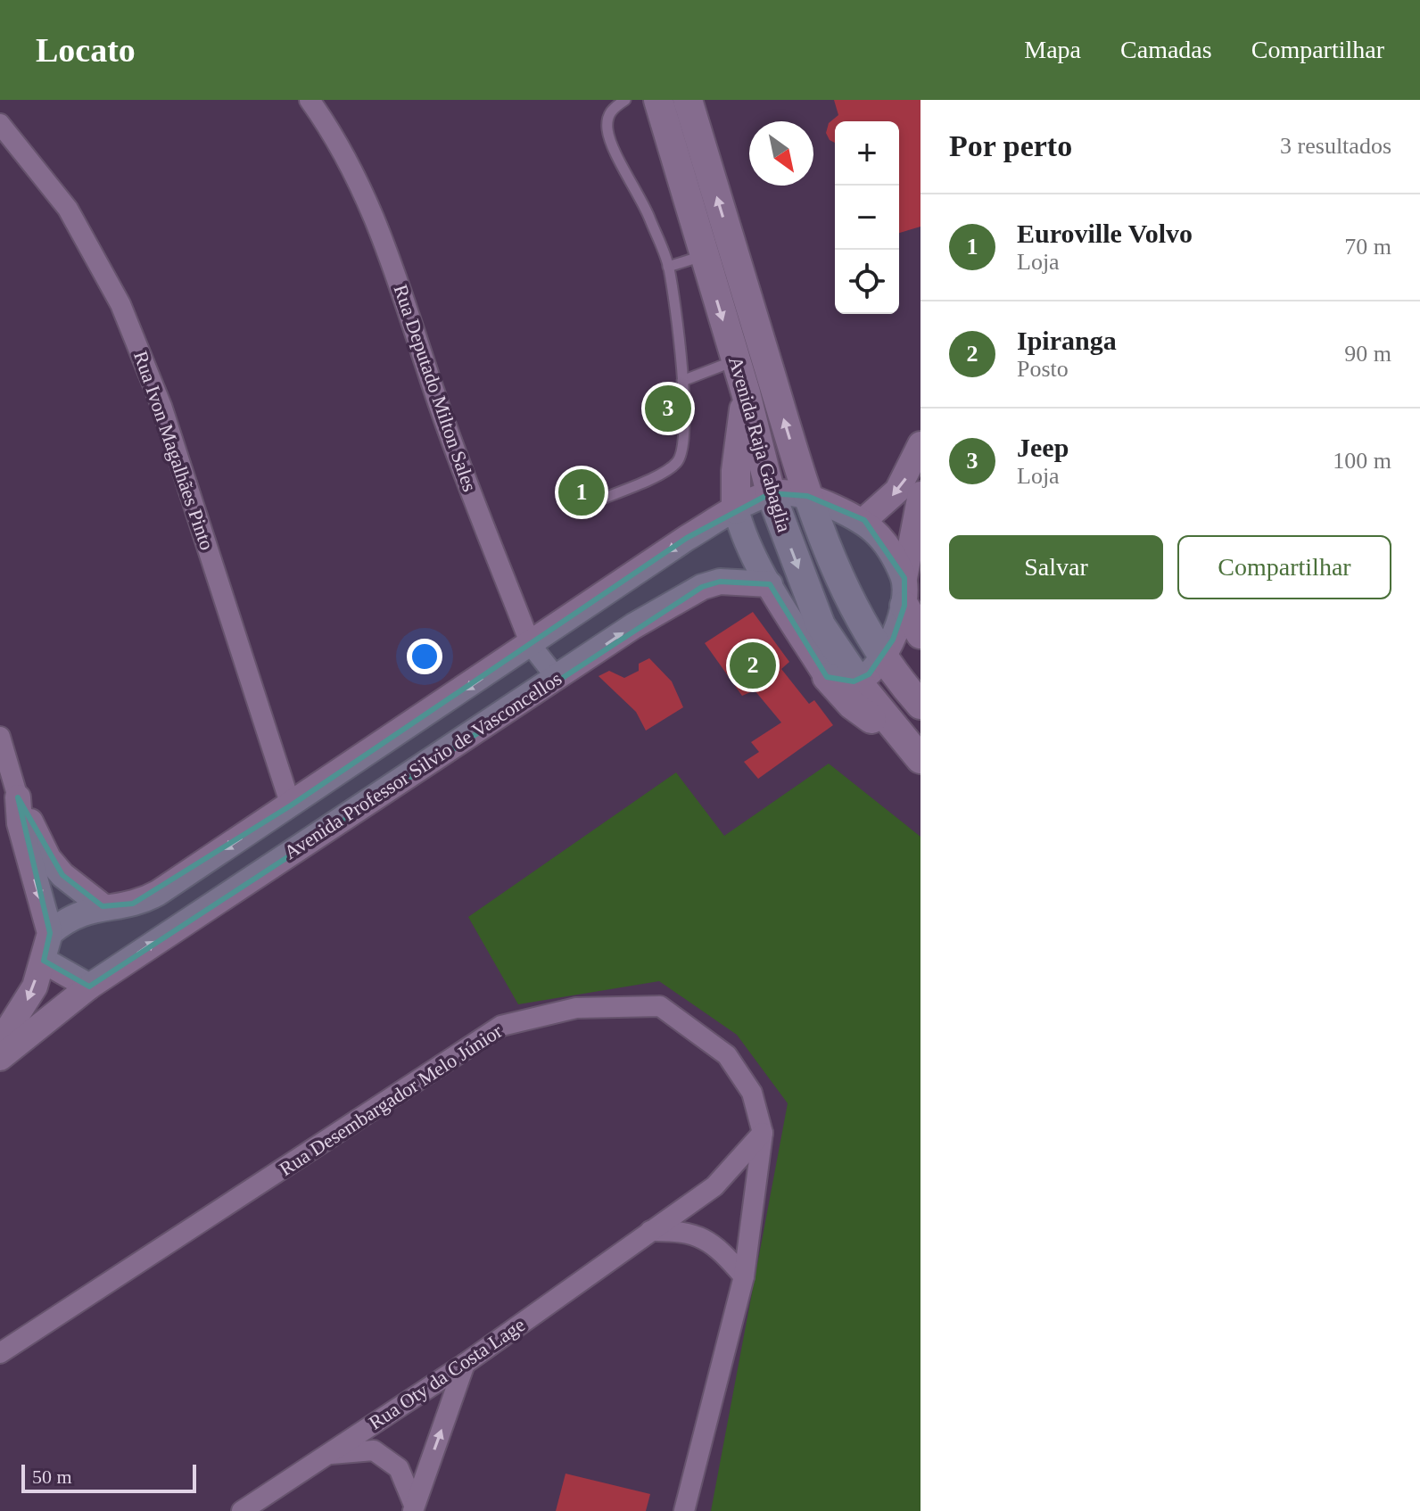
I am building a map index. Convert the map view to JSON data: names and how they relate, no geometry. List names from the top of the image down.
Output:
{
  "streets": {
    "main road": ["Avenida Raja Gabaglia"],
    "street": [
      "Rua Deputado Milton Sales",
      "Rua Ivon Magalhães Pinto",
      "Avenida Professor Silvio de Vasconcellos",
      "Rua Desembargador Melo Júnior",
      "Rua Oty da Costa Lage"
    ]
  },
  "crossings": [
    ["Rua Deputado Milton Sales", "Avenida Professor Silvio de Vasconcellos"],
    ["Avenida Raja Gabaglia", "Avenida Professor Silvio de Vasconcellos"],
    ["Rua Ivon Magalhães Pinto", "Avenida Professor Silvio de Vasconcellos"],
    ["Rua Desembargador Melo Júnior", "Rua Oty da Costa Lage"]
  ],
  "scale_bar": "50 m",
  "north": "bottom right",
  "page": {
    "header": "Locato",
    "nav": ["Mapa", "Camadas", "Compartilhar"],
    "heading": ["Por perto", "3 resultados"],
    "map_buttons": ["+", "−"],
    "list": [
      {
        "mark": "1",
        "name": "Euroville Volvo",
        "note": "Loja",
        "value": "70 m"
      },
      {
        "mark": "2",
        "name": "Ipiranga",
        "note": "Posto",
        "value": "90 m"
      },
      {
        "mark": "3",
        "name": "Jeep",
        "note": "Loja",
        "value": "100 m"
      }
    ],
    "pins": ["3", "1", "2"],
    "buttons": ["Salvar", "Compartilhar"],
    "scale": "50 m"
  }
}
